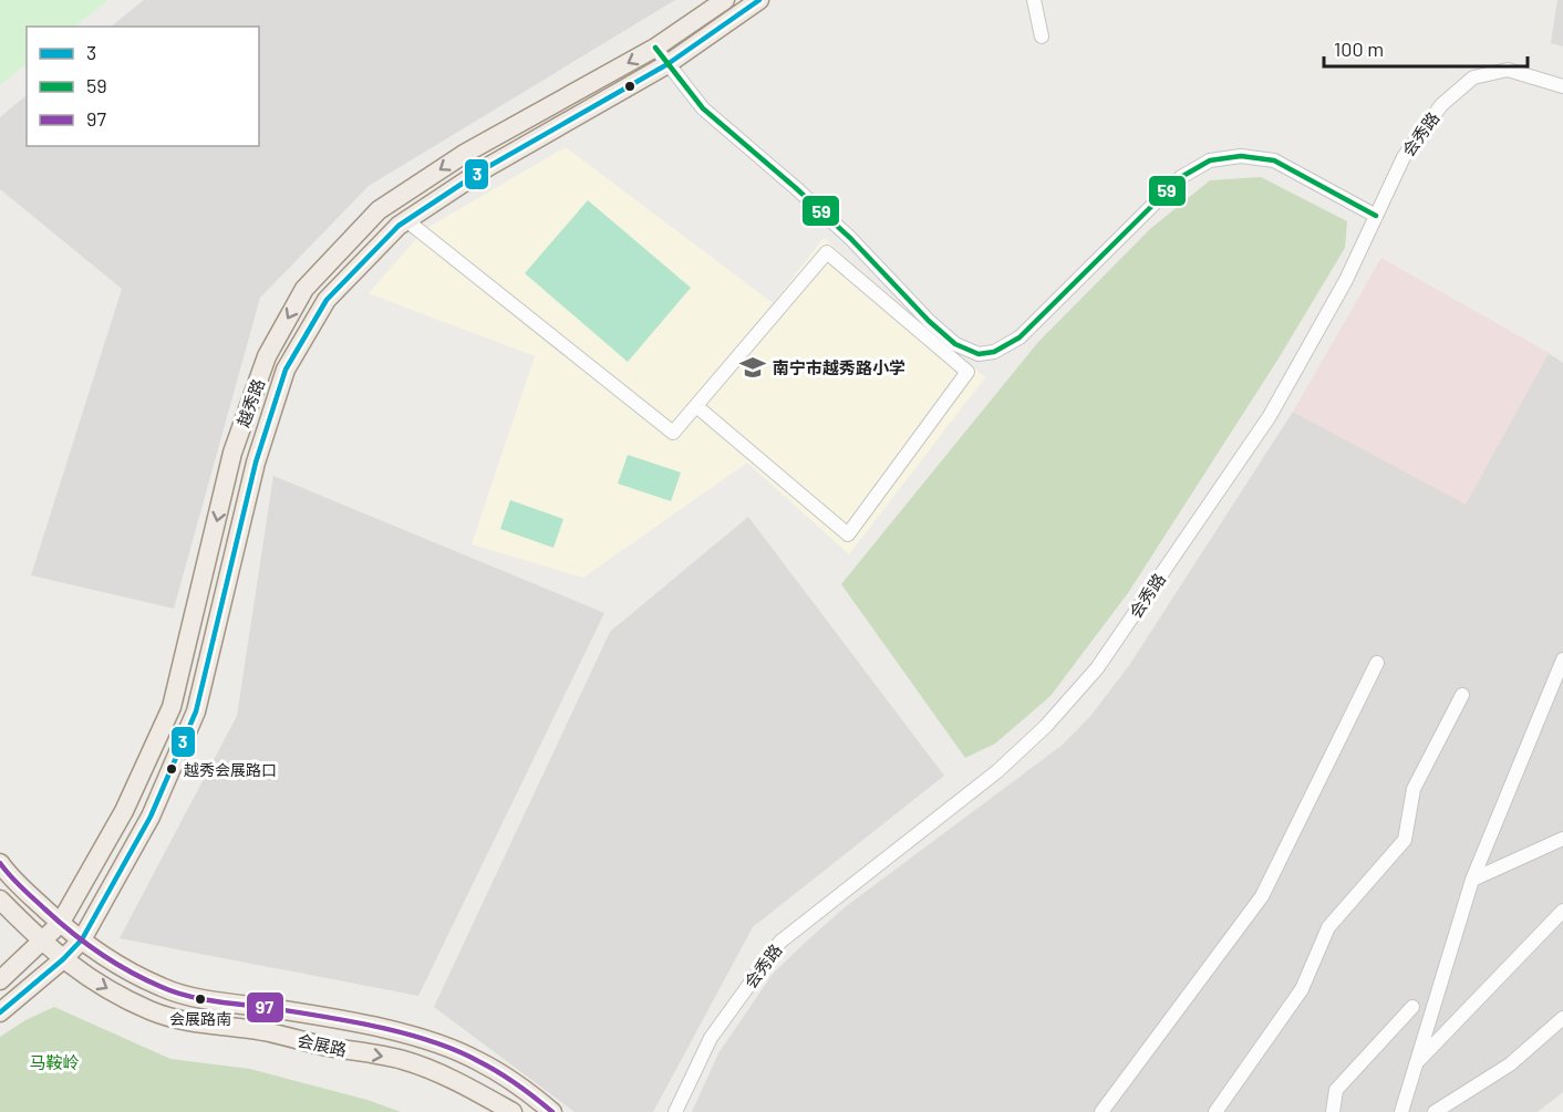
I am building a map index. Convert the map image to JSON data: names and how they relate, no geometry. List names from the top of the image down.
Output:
{
  "streets": {
    "main road": ["越秀路", "会展路"],
    "street": ["会秀路"]
  },
  "crossings": [
    ["越秀路", "会展路"]
  ],
  "parks": ["马鞍岭"],
  "places": {
    "school or university": ["南宁市越秀路小学"],
    "other": ["越秀会展路口", "会展路南"]
  },
  "lines": ["transit line 3", "transit line 59", "transit line 97"],
  "legend": ["3", "59", "97"],
  "scale_bar": "100 m"
}
